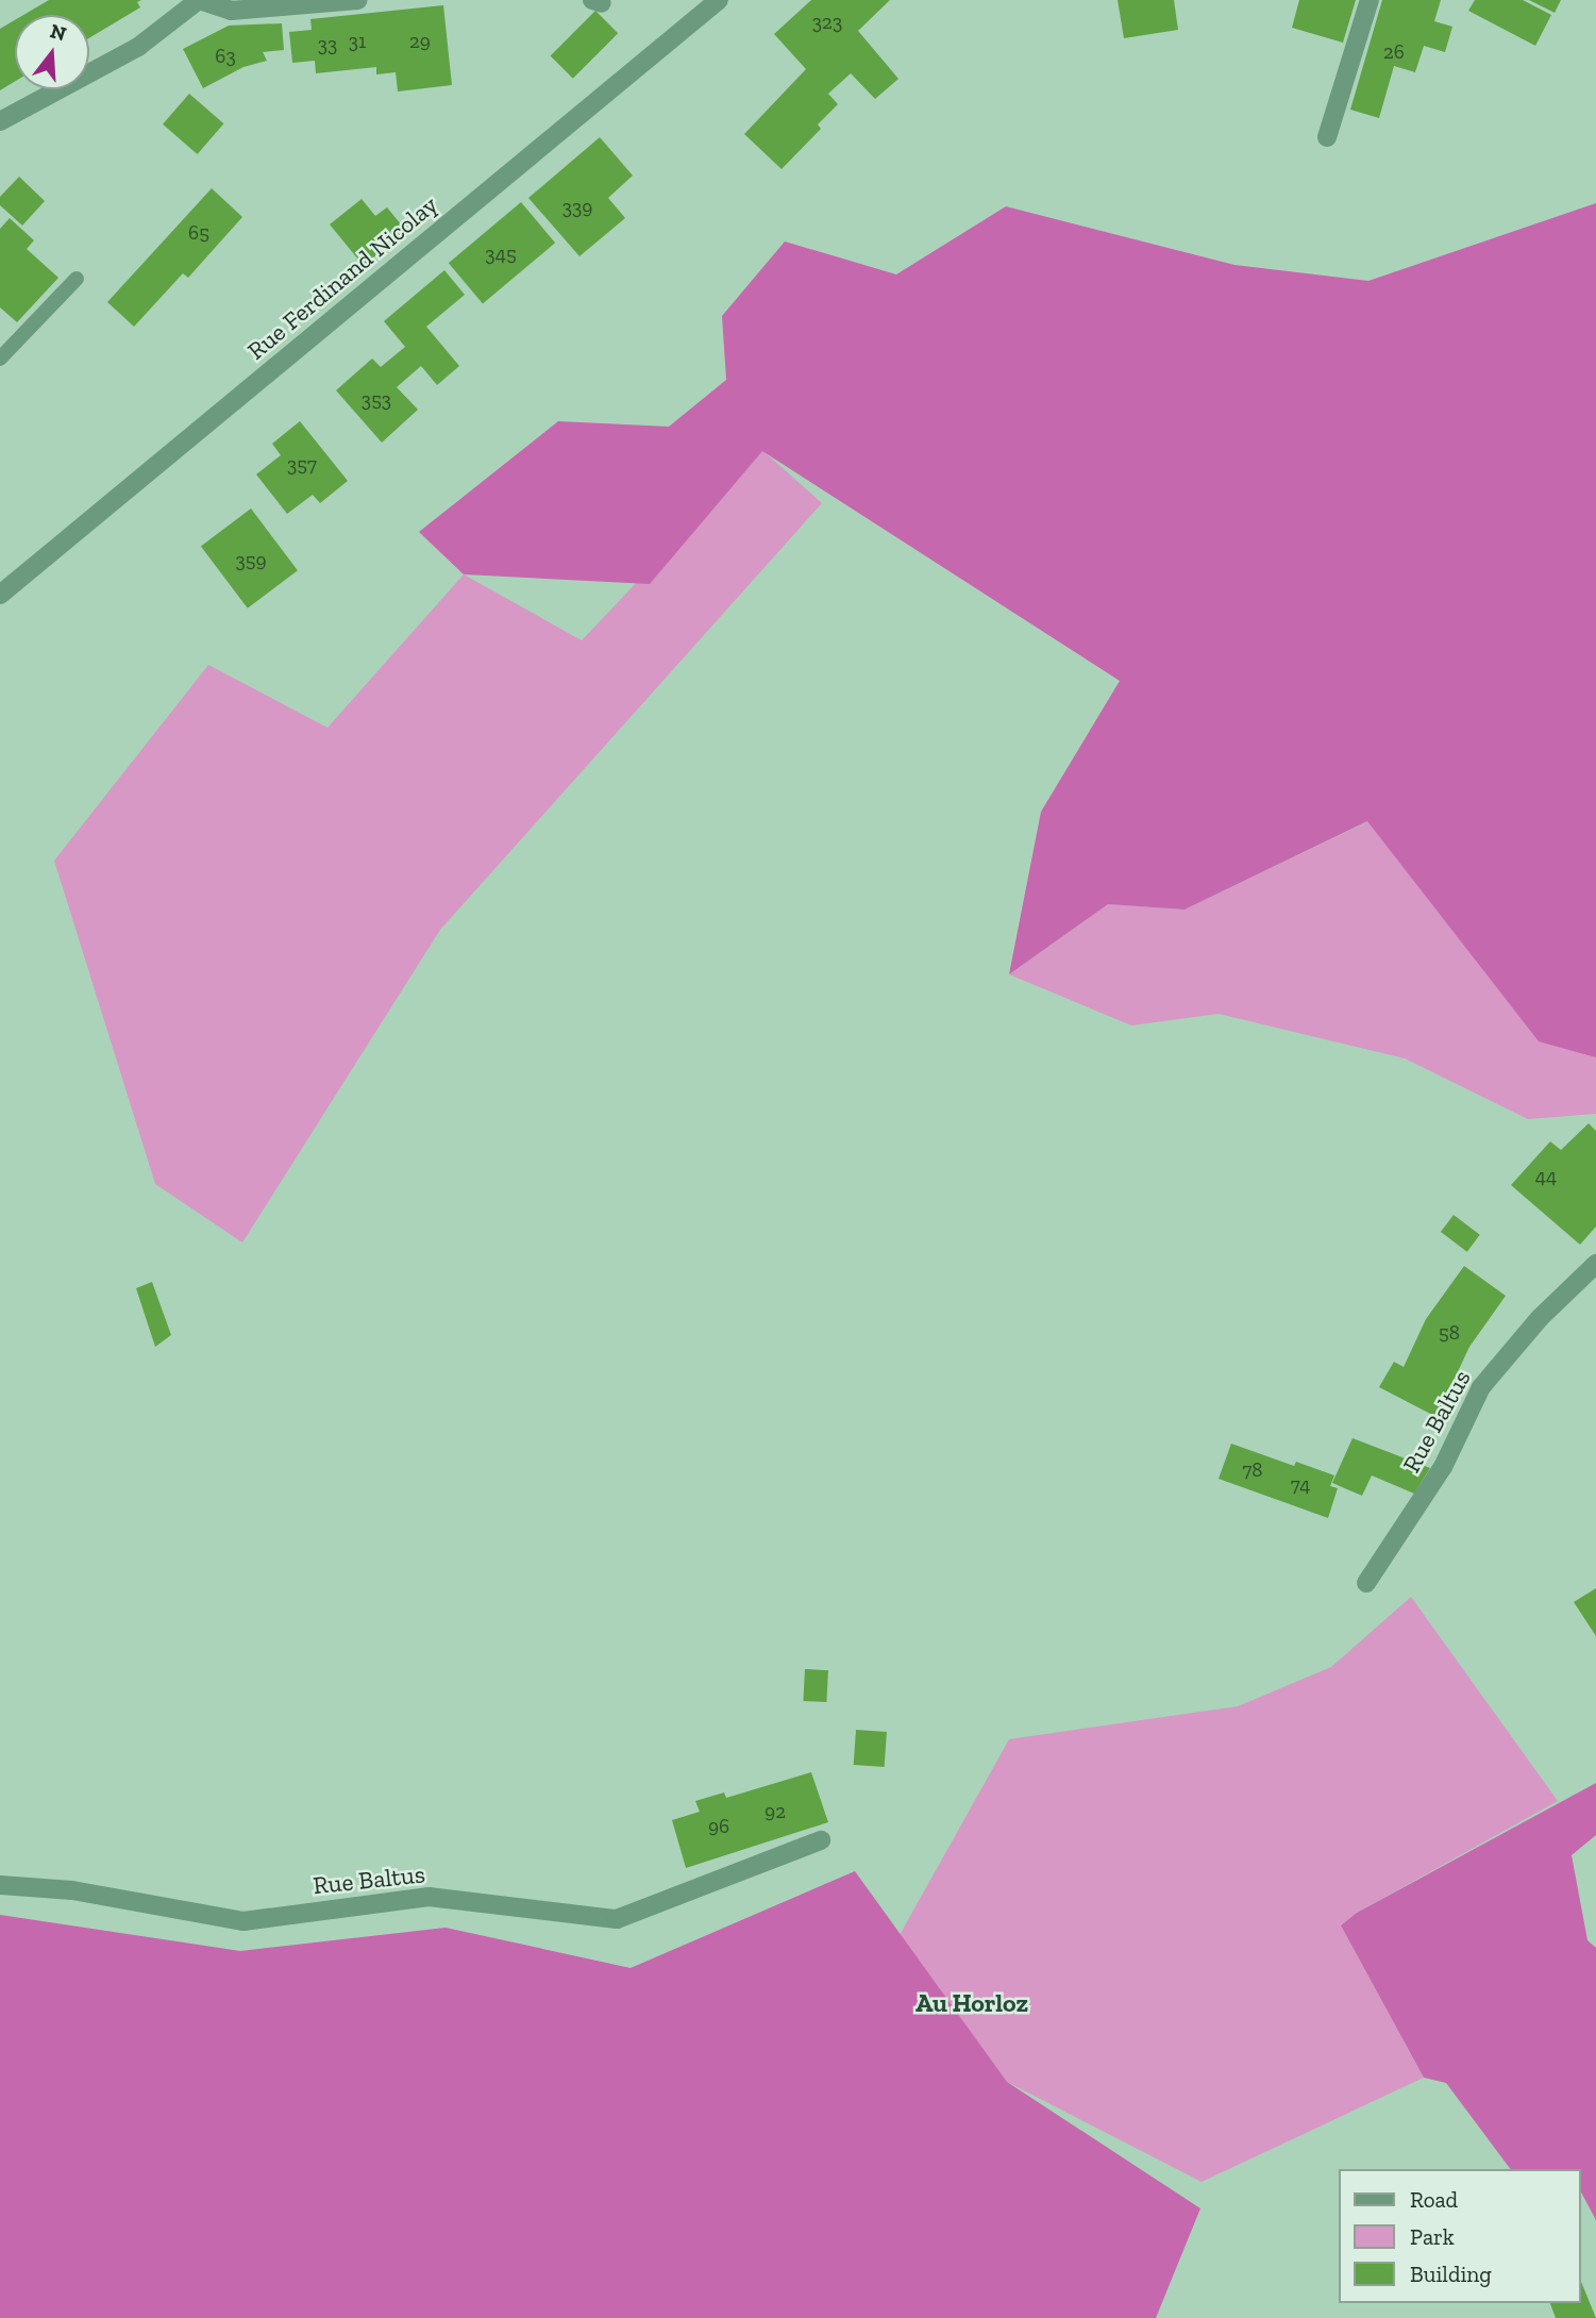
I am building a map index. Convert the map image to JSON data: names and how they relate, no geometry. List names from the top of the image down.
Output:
{
  "streets": {
    "street": ["Rue Ferdinand Nicolay", "Rue Baltus"]
  },
  "districts": ["Au Horloz"],
  "house_numbers": [
    "323",
    "31",
    "29",
    "33",
    "26",
    "63",
    "339",
    "65",
    "345",
    "353",
    "357",
    "359",
    "44",
    "58",
    "78",
    "74",
    "92",
    "96"
  ],
  "legend": ["Road", "Park", "Building"],
  "north": "top"
}
